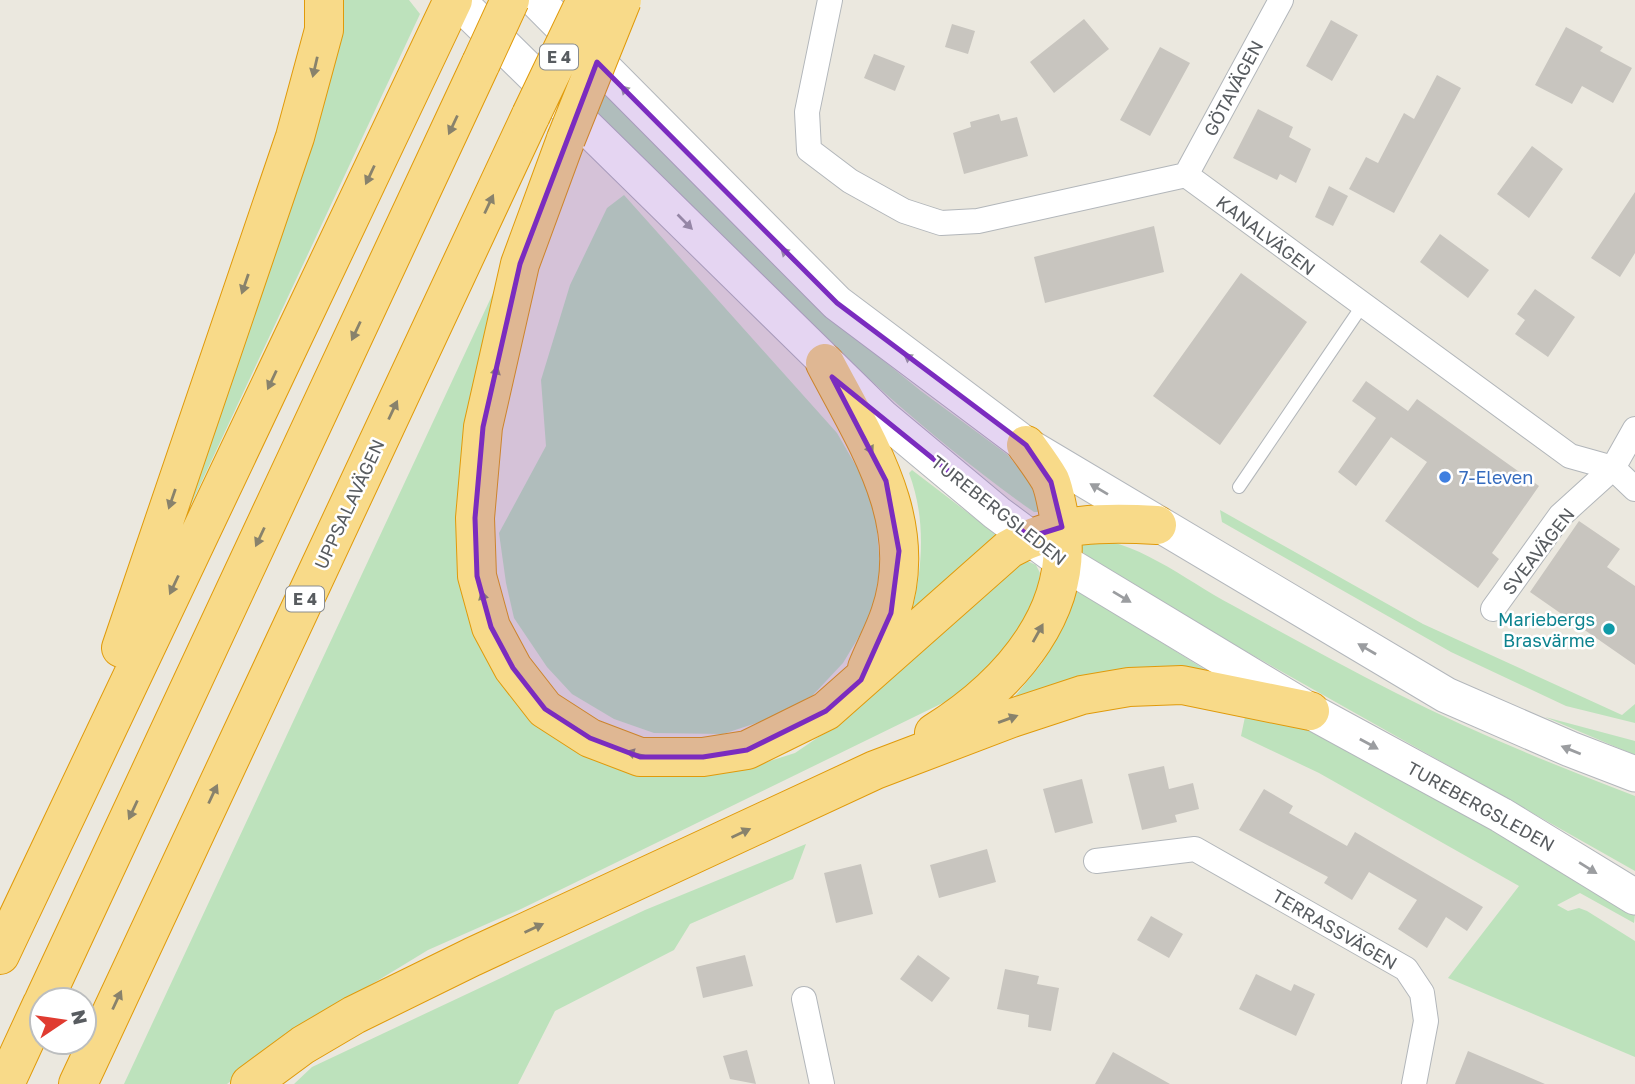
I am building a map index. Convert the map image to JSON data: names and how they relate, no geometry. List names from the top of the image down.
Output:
{
  "streets": {
    "highway": ["E 4", "UPPSALAVÄGEN"],
    "main road": ["TUREBERGSLEDEN"],
    "street": [
      "GÖTAVÄGEN",
      "KANALVÄGEN",
      "SVEAVÄGEN",
      "TERRASSVÄGEN"
    ]
  },
  "crossings": [
    ["GÖTAVÄGEN", "KANALVÄGEN"],
    ["KANALVÄGEN", "SVEAVÄGEN"]
  ],
  "places": ["7-Eleven", "Mariebergs Brasvärme"],
  "north": "right"
}
